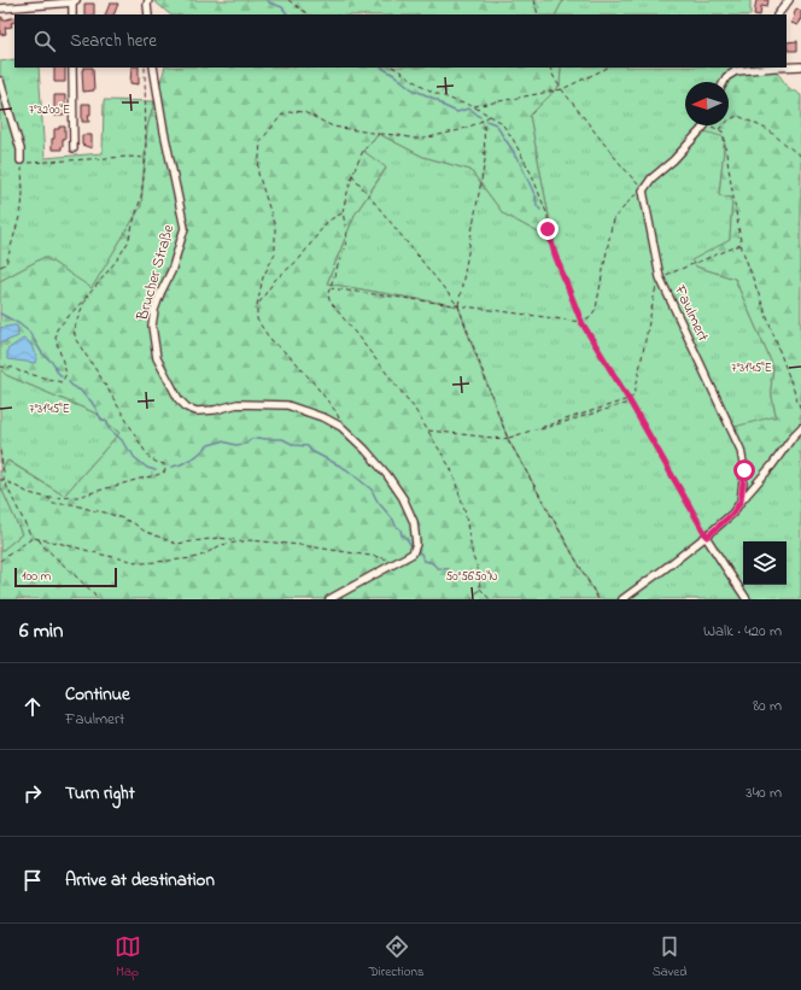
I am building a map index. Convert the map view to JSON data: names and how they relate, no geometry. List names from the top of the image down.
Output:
{
  "streets": {
    "street": ["Brucher Straße", "Faulmert"]
  },
  "scale_bar": "100 m",
  "north": "left",
  "page": {
    "search": "Search here",
    "scale": "100 m",
    "heading": ["6 min", "Walk · 420 m"],
    "list": [
      ["Continue", "Faulmert", "80 m"],
      ["Turn right", "340 m"],
      "Arrive at destination"
    ],
    "nav": ["Map", "Directions", "Saved"]
  },
  "coordinates": ["7°32'00\"E", "7°31'45\"E", "50°56'50\"N"]
}
